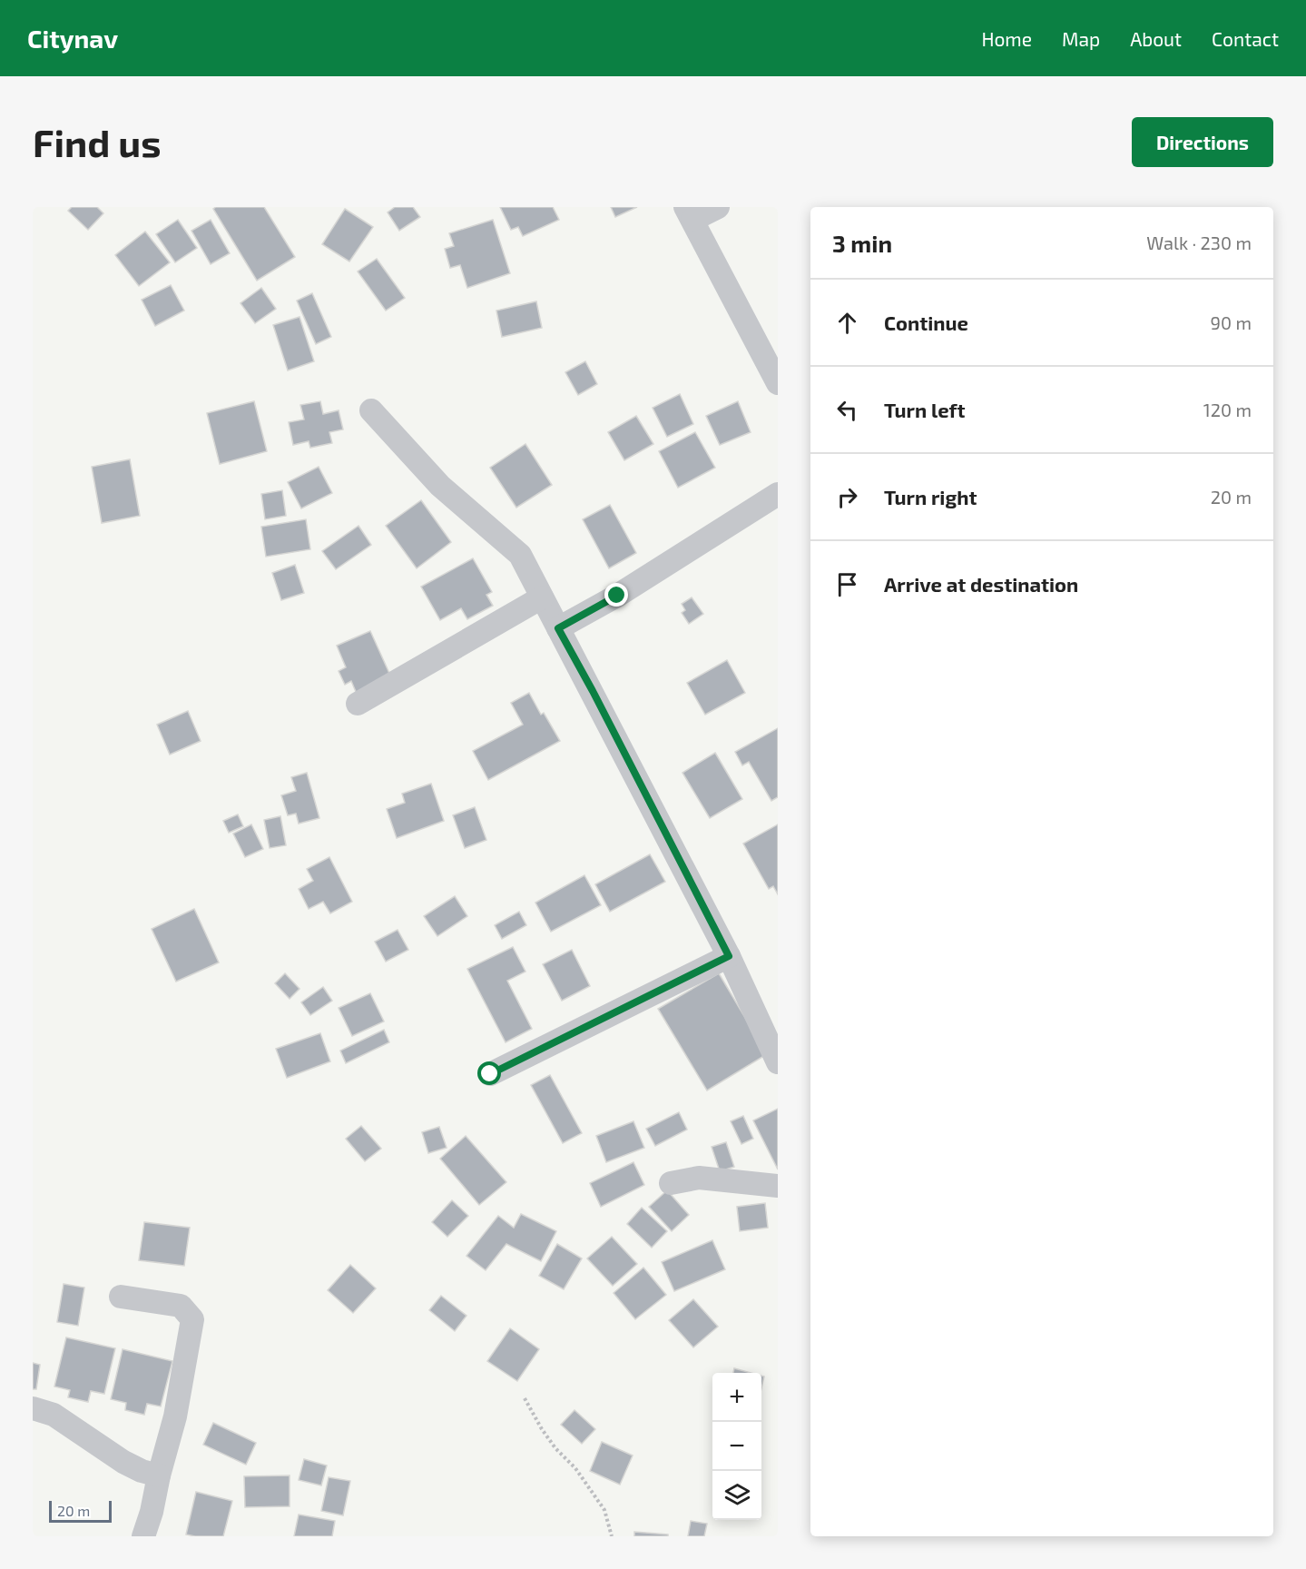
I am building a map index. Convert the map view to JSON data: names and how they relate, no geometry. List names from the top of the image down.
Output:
{
  "scale_bar": "20 m",
  "page": {
    "header": "Citynav",
    "nav": [
      "Home",
      "Map",
      "About",
      "Contact"
    ],
    "buttons": "Directions",
    "title": "Find us",
    "heading": ["3 min", "Walk · 230 m"],
    "list": [
      ["Continue", "90 m"],
      ["Turn left", "120 m"],
      ["Turn right", "20 m"],
      "Arrive at destination"
    ],
    "map_buttons": ["+", "−"],
    "scale": "20 m"
  }
}
